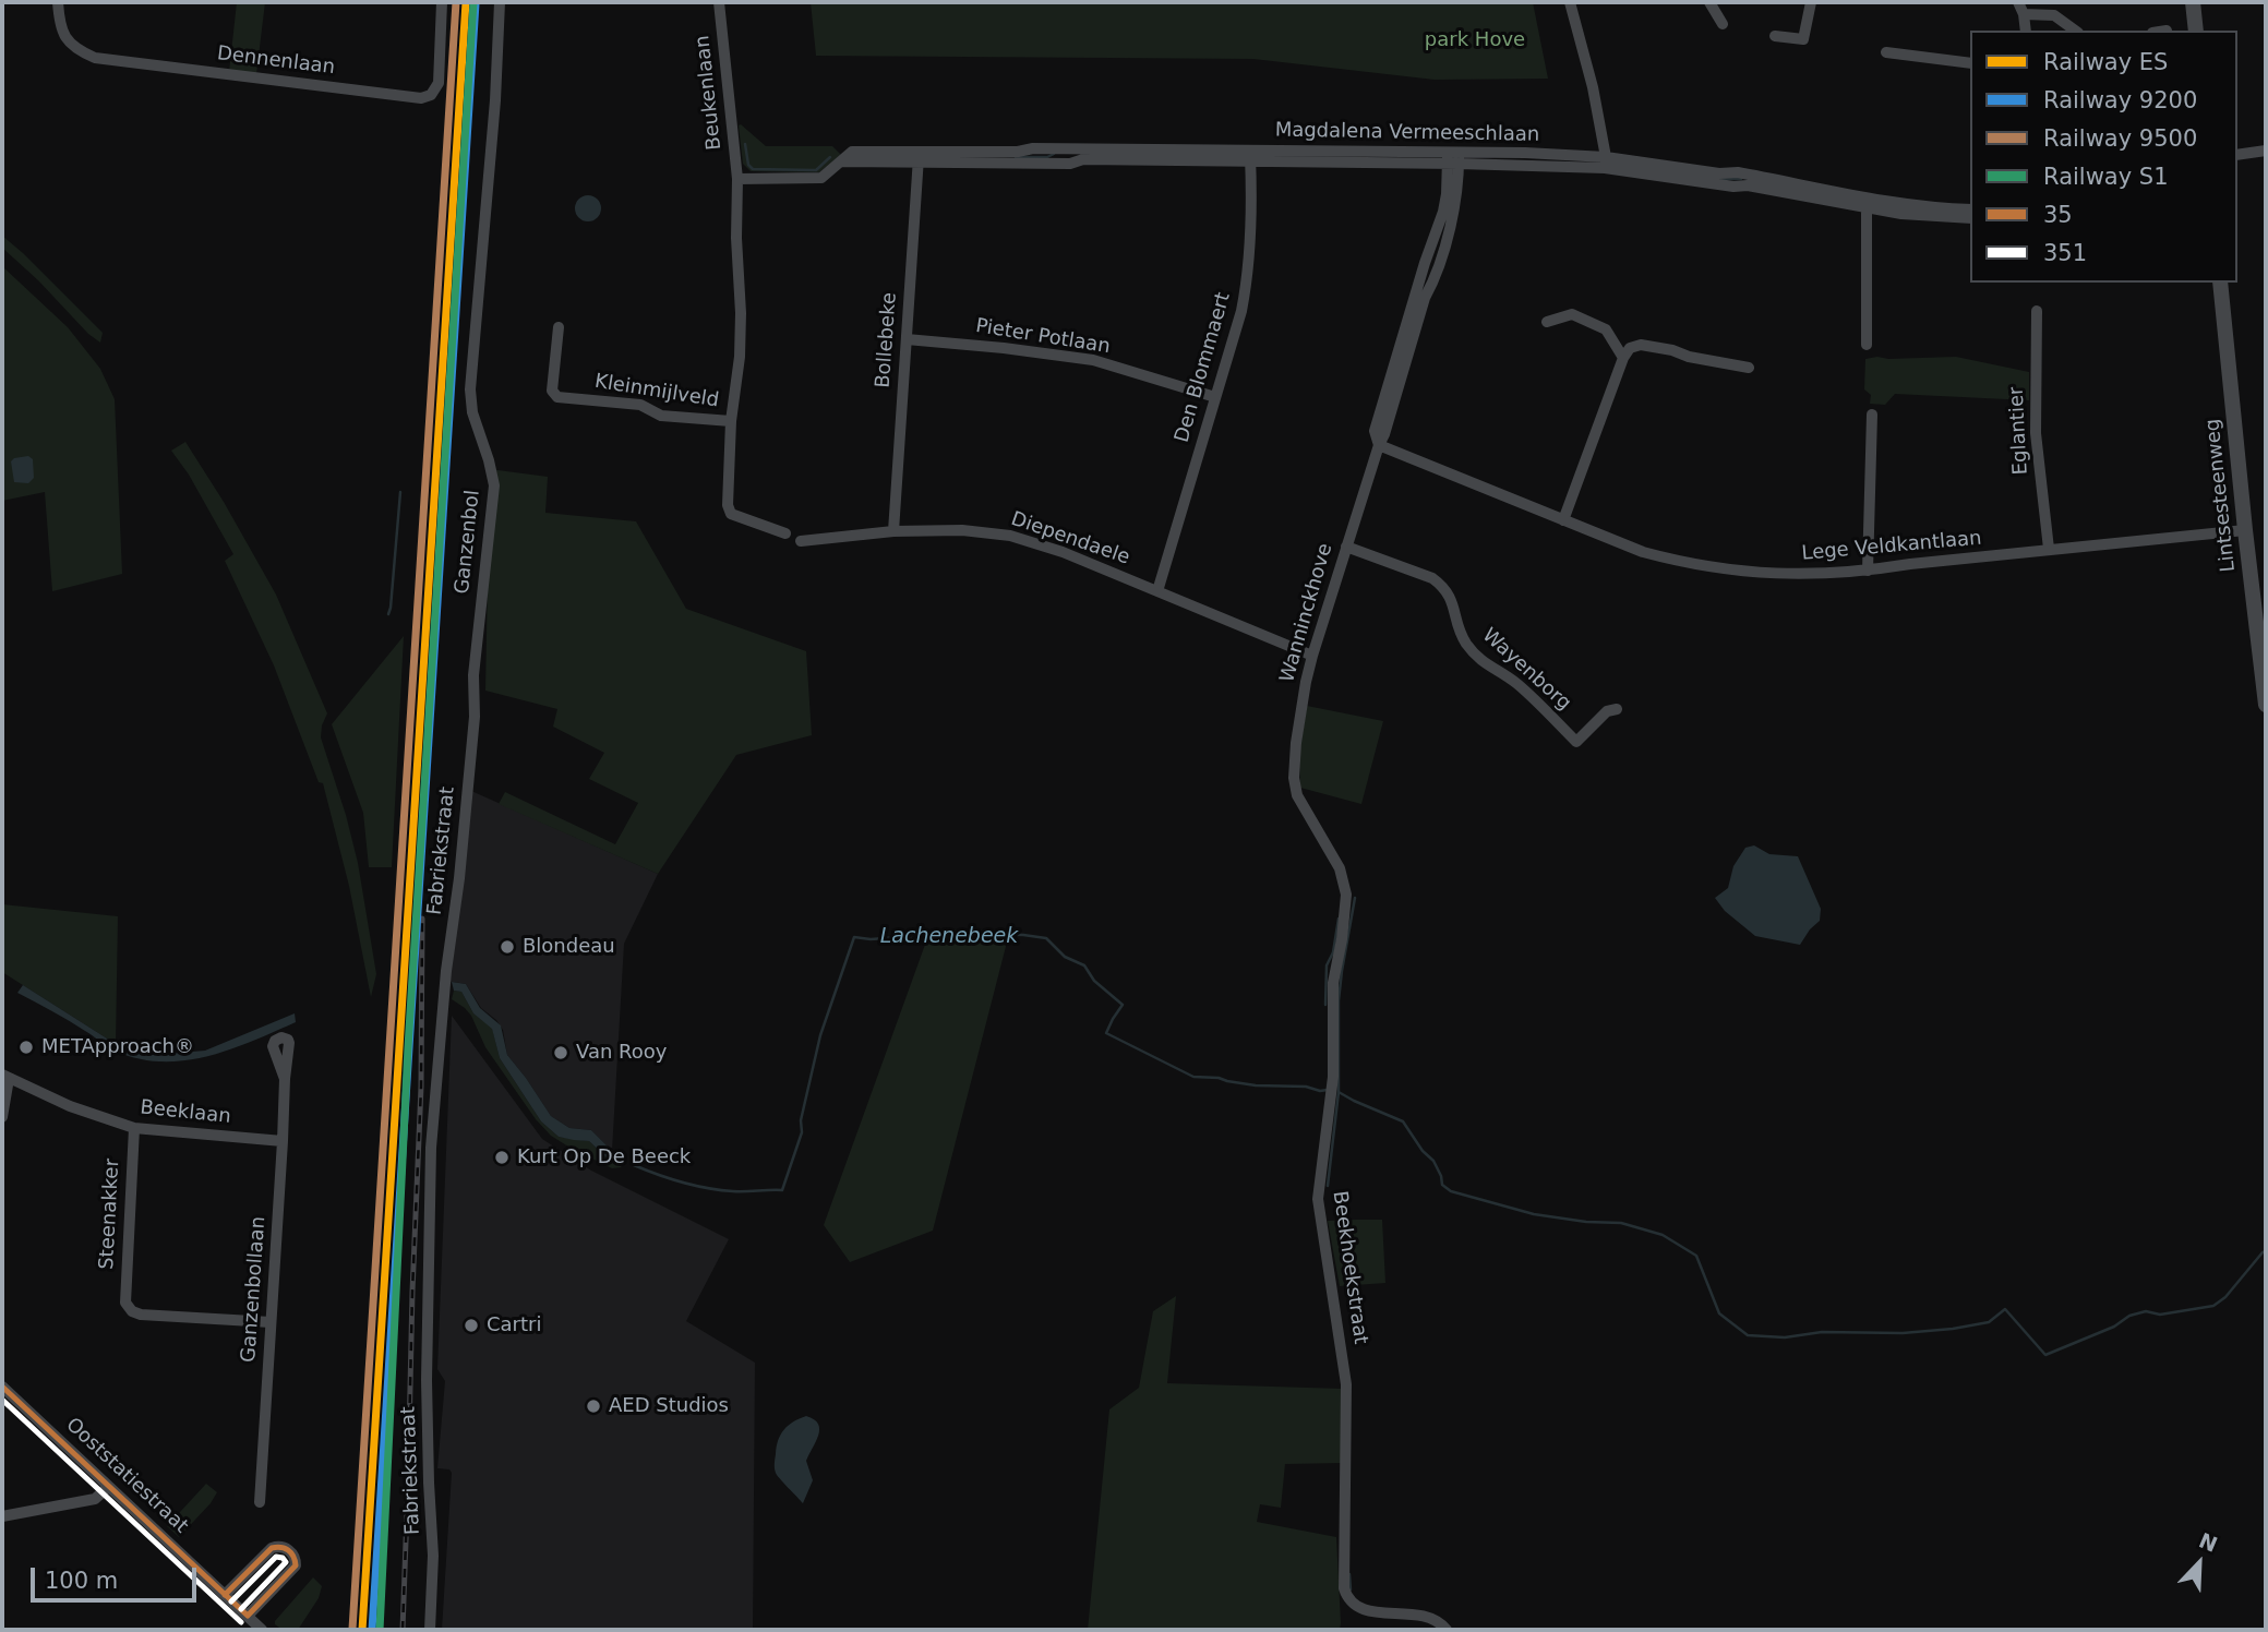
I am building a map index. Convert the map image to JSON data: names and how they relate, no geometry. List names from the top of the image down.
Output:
{
  "streets": {
    "street": [
      "Dennenlaan",
      "Beukenlaan",
      "Magdalena Vermeeschlaan",
      "Pieter Potlaan",
      "Bollebeke",
      "Den Blommaert",
      "Kleinmijlveld",
      "Eglantier",
      "Lintsesteenweg",
      "Diependaele",
      "Ganzenbol",
      "Lege Veldkantlaan",
      "Wanninckhove",
      "Wayenborg",
      "Fabriekstraat",
      "Beeklaan",
      "Steenakker",
      "Beekhoekstraat",
      "Ganzenbollaan",
      "Ooststatiestraat"
    ]
  },
  "crossings": [
    ["Beukenlaan", "Magdalena Vermeeschlaan"],
    ["Beukenlaan", "Kleinmijlveld"],
    ["Magdalena Vermeeschlaan", "Bollebeke"],
    ["Magdalena Vermeeschlaan", "Den Blommaert"],
    ["Magdalena Vermeeschlaan", "Kleinmijlveld"],
    ["Magdalena Vermeeschlaan", "Wanninckhove"],
    ["Pieter Potlaan", "Bollebeke"],
    ["Pieter Potlaan", "Den Blommaert"],
    ["Bollebeke", "Diependaele"],
    ["Den Blommaert", "Diependaele"],
    ["Eglantier", "Lege Veldkantlaan"],
    ["Lintsesteenweg", "Lege Veldkantlaan"],
    ["Diependaele", "Wanninckhove"],
    ["Ganzenbol", "Fabriekstraat"],
    ["Lege Veldkantlaan", "Wanninckhove"],
    ["Wanninckhove", "Wayenborg"],
    ["Wanninckhove", "Beekhoekstraat"],
    ["Beeklaan", "Steenakker"],
    ["Beeklaan", "Ganzenbollaan"],
    ["Steenakker", "Ganzenbollaan"]
  ],
  "water": ["Lachenebeek"],
  "parks": ["park Hove"],
  "places": [
    "Blondeau",
    "METApproach®",
    "Van Rooy",
    "Kurt Op De Beeck",
    "Cartri",
    "AED Studios"
  ],
  "lines": [
    "rail line ES",
    "rail line 9500",
    "rail line S1",
    "rail line 9200",
    "transit line 35",
    "transit line 351"
  ],
  "legend": [
    "Railway ES",
    "Railway 9200",
    "Railway 9500",
    "Railway S1",
    "35",
    "351"
  ],
  "scale_bar": "100 m",
  "north": "top right"
}
